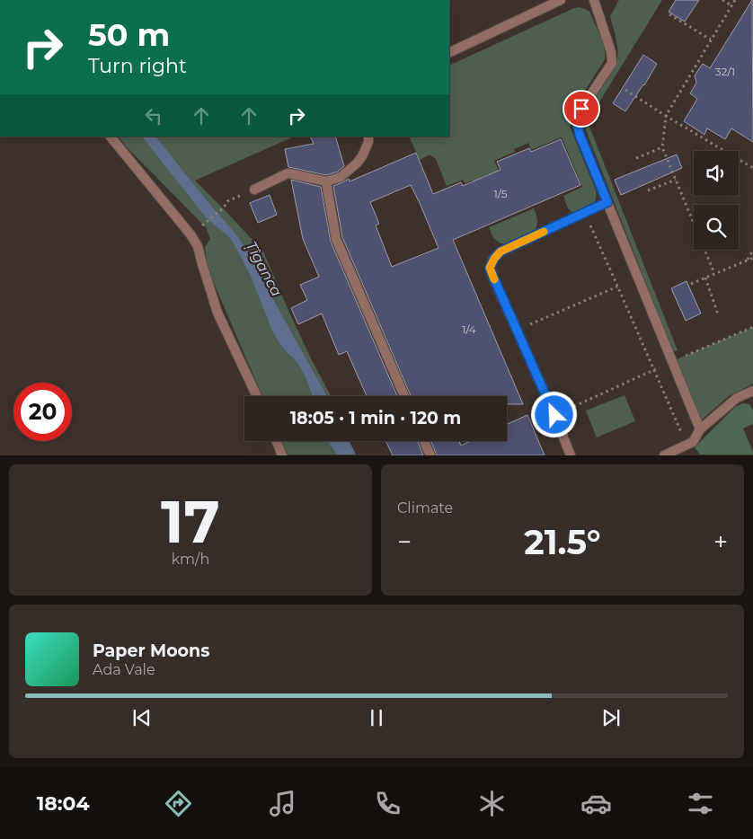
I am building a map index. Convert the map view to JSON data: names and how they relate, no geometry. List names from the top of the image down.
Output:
{
  "water": ["Țîganca"],
  "house_numbers": ["32/1", "1/5", "1/4"],
  "page": {
    "turn": ["50 m", "Turn right"],
    "limit": "20",
    "trip": "18:05 · 1 min · 120 m",
    "tile": [
      ["17", "km/h"],
      "Climate"
    ],
    "heat": ["−", "21.5°", "+"],
    "song": ["Paper Moons", "Ada Vale"],
    "tabs": "18:04"
  }
}
